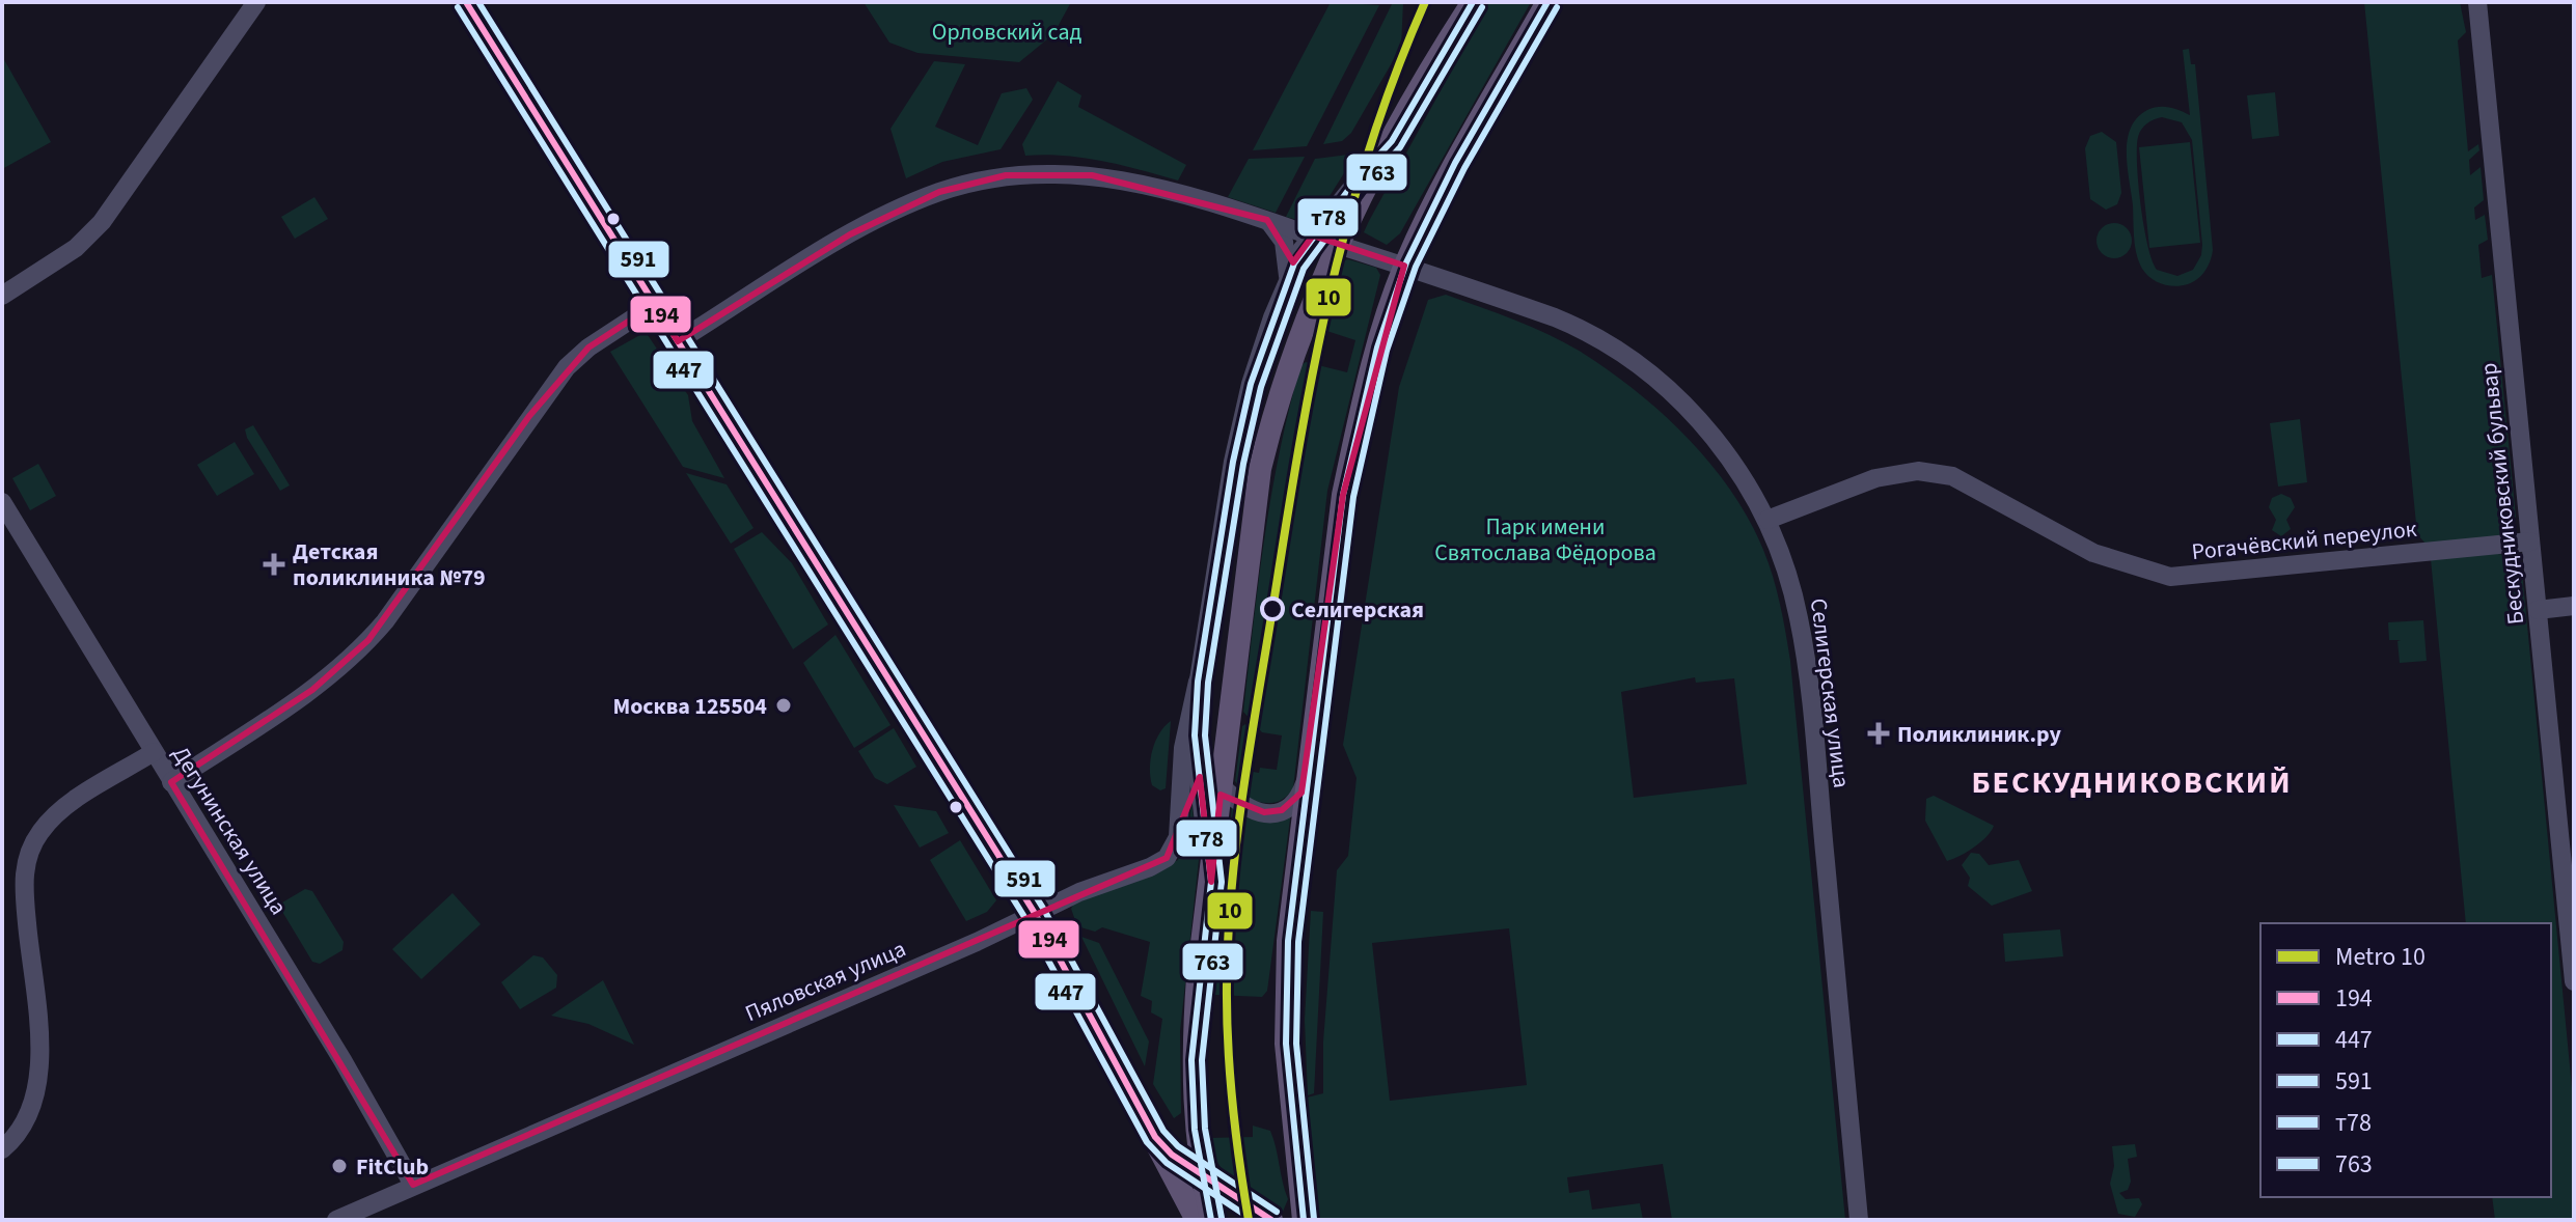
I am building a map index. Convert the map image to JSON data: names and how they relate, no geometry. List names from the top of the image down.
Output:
{
  "streets": {
    "street": [
      "Бескудниковский бульвар",
      "Рогачёвский переулок",
      "Селигерская улица",
      "Дегунинская улица",
      "Пяловская улица"
    ]
  },
  "crossings": [
    ["Бескудниковский бульвар", "Рогачёвский переулок"],
    ["Рогачёвский переулок", "Селигерская улица"],
    ["Дегунинская улица", "Пяловская улица"]
  ],
  "districts": ["БЕСКУДНИКОВСКИЙ"],
  "parks": ["Орловский сад", "Парк имени Святослава Фёдорова"],
  "places": {
    "health": ["Детская поликлиника №79", "Поликлиник.ру"],
    "other": ["Селигерская", "Москва 125504", "FitClub"]
  },
  "lines": [
    "metro line 10",
    "transit line 194",
    "transit line 591",
    "transit line т78",
    "transit line 447",
    "transit line 763"
  ],
  "legend": [
    "Metro 10",
    "194",
    "447",
    "591",
    "т78",
    "763"
  ]
}
